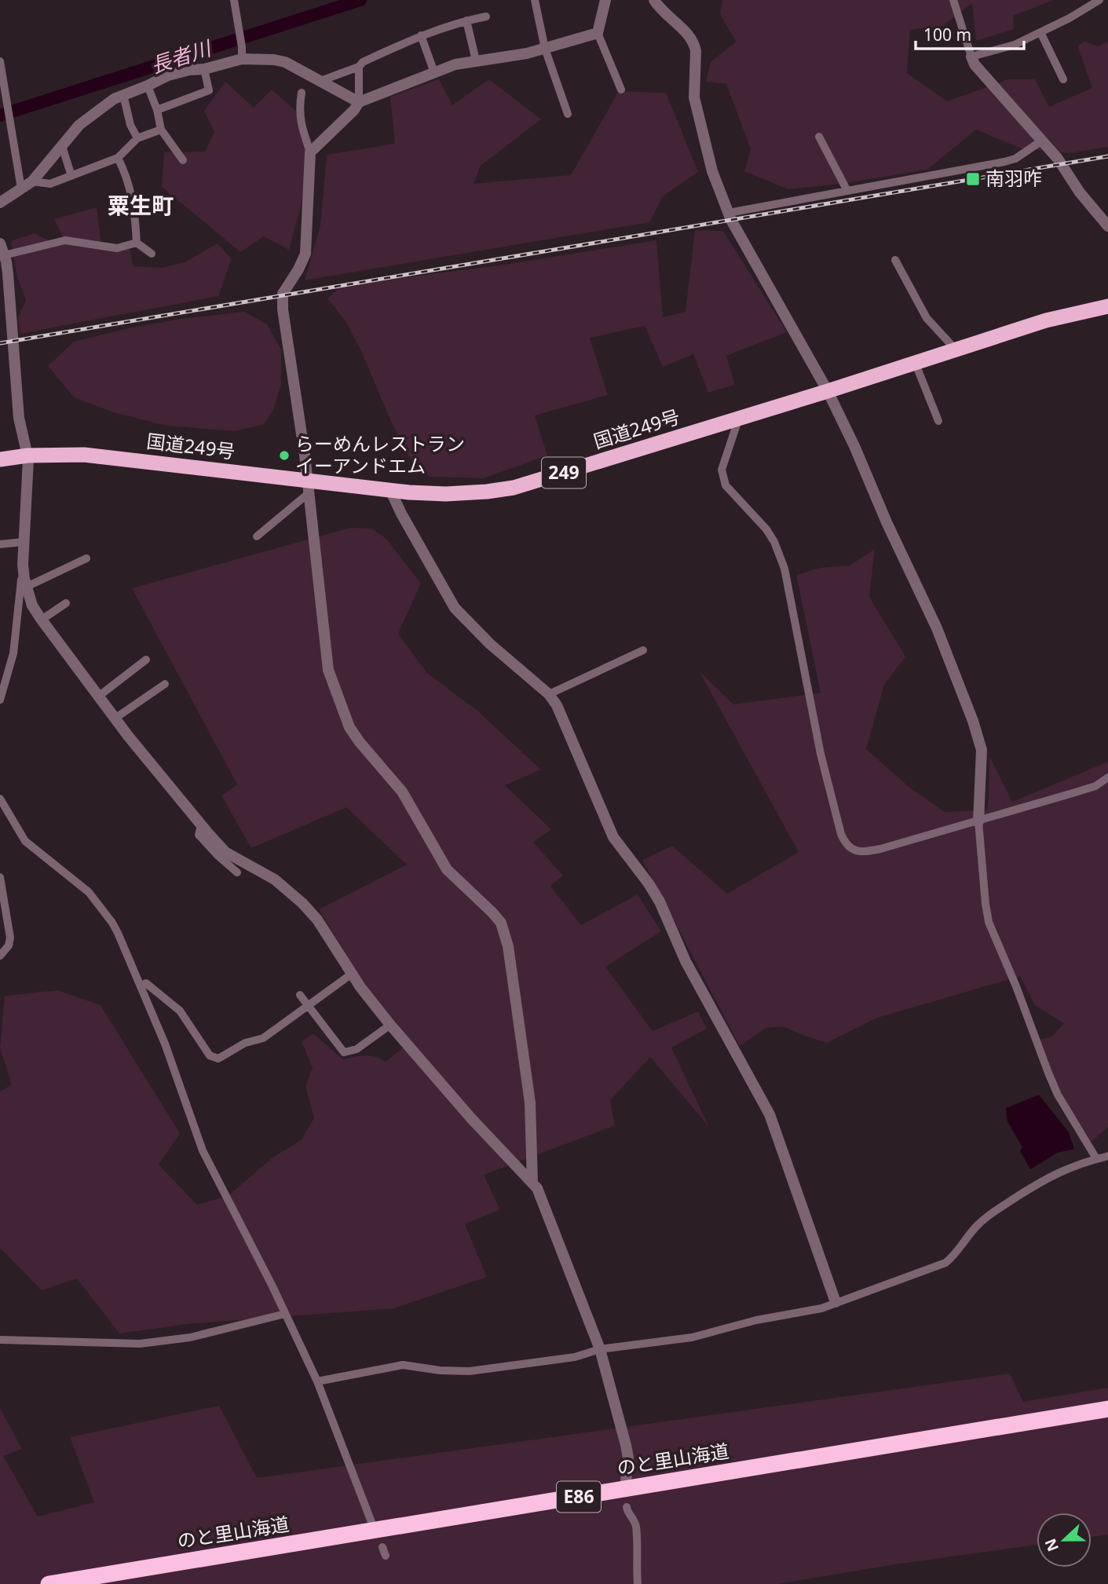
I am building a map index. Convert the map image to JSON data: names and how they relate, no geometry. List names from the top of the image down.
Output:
{
  "streets": {
    "highway": [
      "国道249号",
      "249",
      "のと里山海道",
      "E86"
    ]
  },
  "districts": ["粟生町"],
  "water": ["長者川"],
  "places": {
    "transit": ["南羽咋"],
    "other": ["らーめんレストラン イーアンドエム"]
  },
  "scale_bar": "100 m",
  "north": "left"
}
